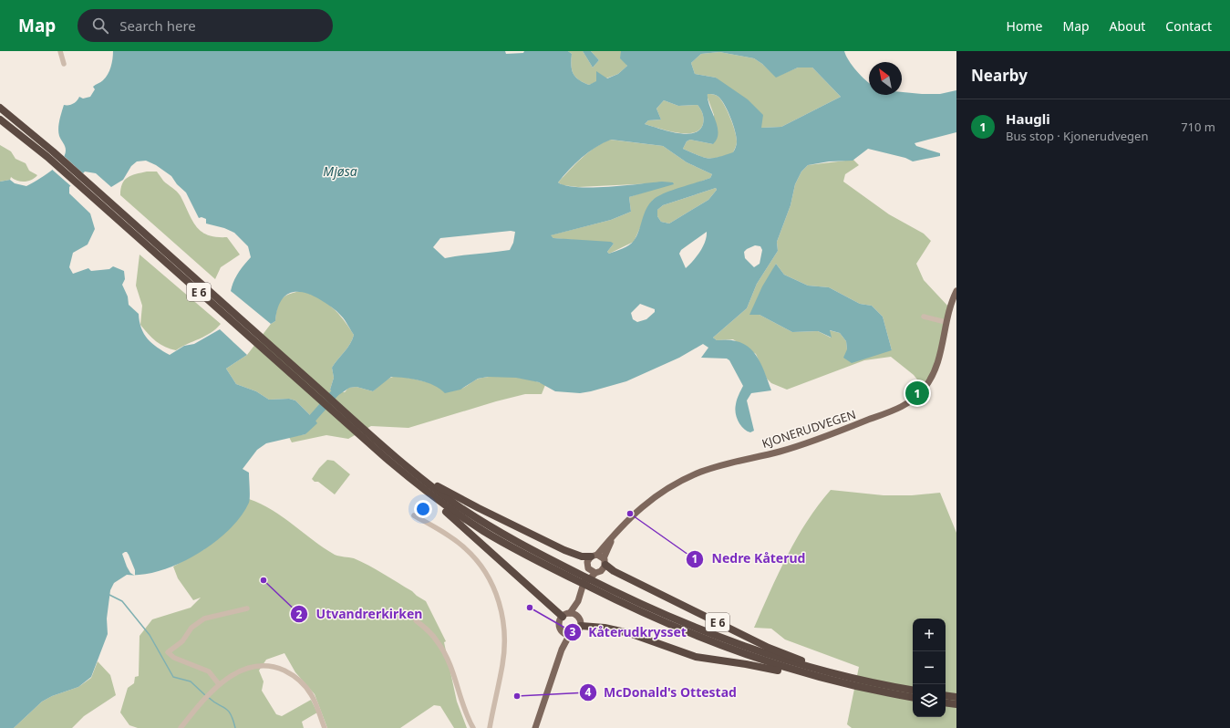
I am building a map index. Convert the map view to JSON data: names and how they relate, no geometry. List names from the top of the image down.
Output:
{
  "streets": {
    "highway": ["E 6"],
    "main road": ["KJONERUDVEGEN"]
  },
  "crossings": [
    ["E 6", "KJONERUDVEGEN"]
  ],
  "water": ["Mjøsa"],
  "places": [
    "Nedre Kåterud",
    "Utvandrerkirken",
    "Kåterudkrysset",
    "McDonald's Ottestad"
  ],
  "north": "top left",
  "page": {
    "header": "Map",
    "search": "Search here",
    "nav": [
      "Home",
      "Map",
      "About",
      "Contact"
    ],
    "heading": "Nearby",
    "list": [
      {
        "mark": "1",
        "name": "Haugli",
        "note": "Bus stop · Kjonerudvegen",
        "value": "710 m"
      }
    ],
    "pins": "1",
    "map_buttons": ["+", "−"]
  }
}
